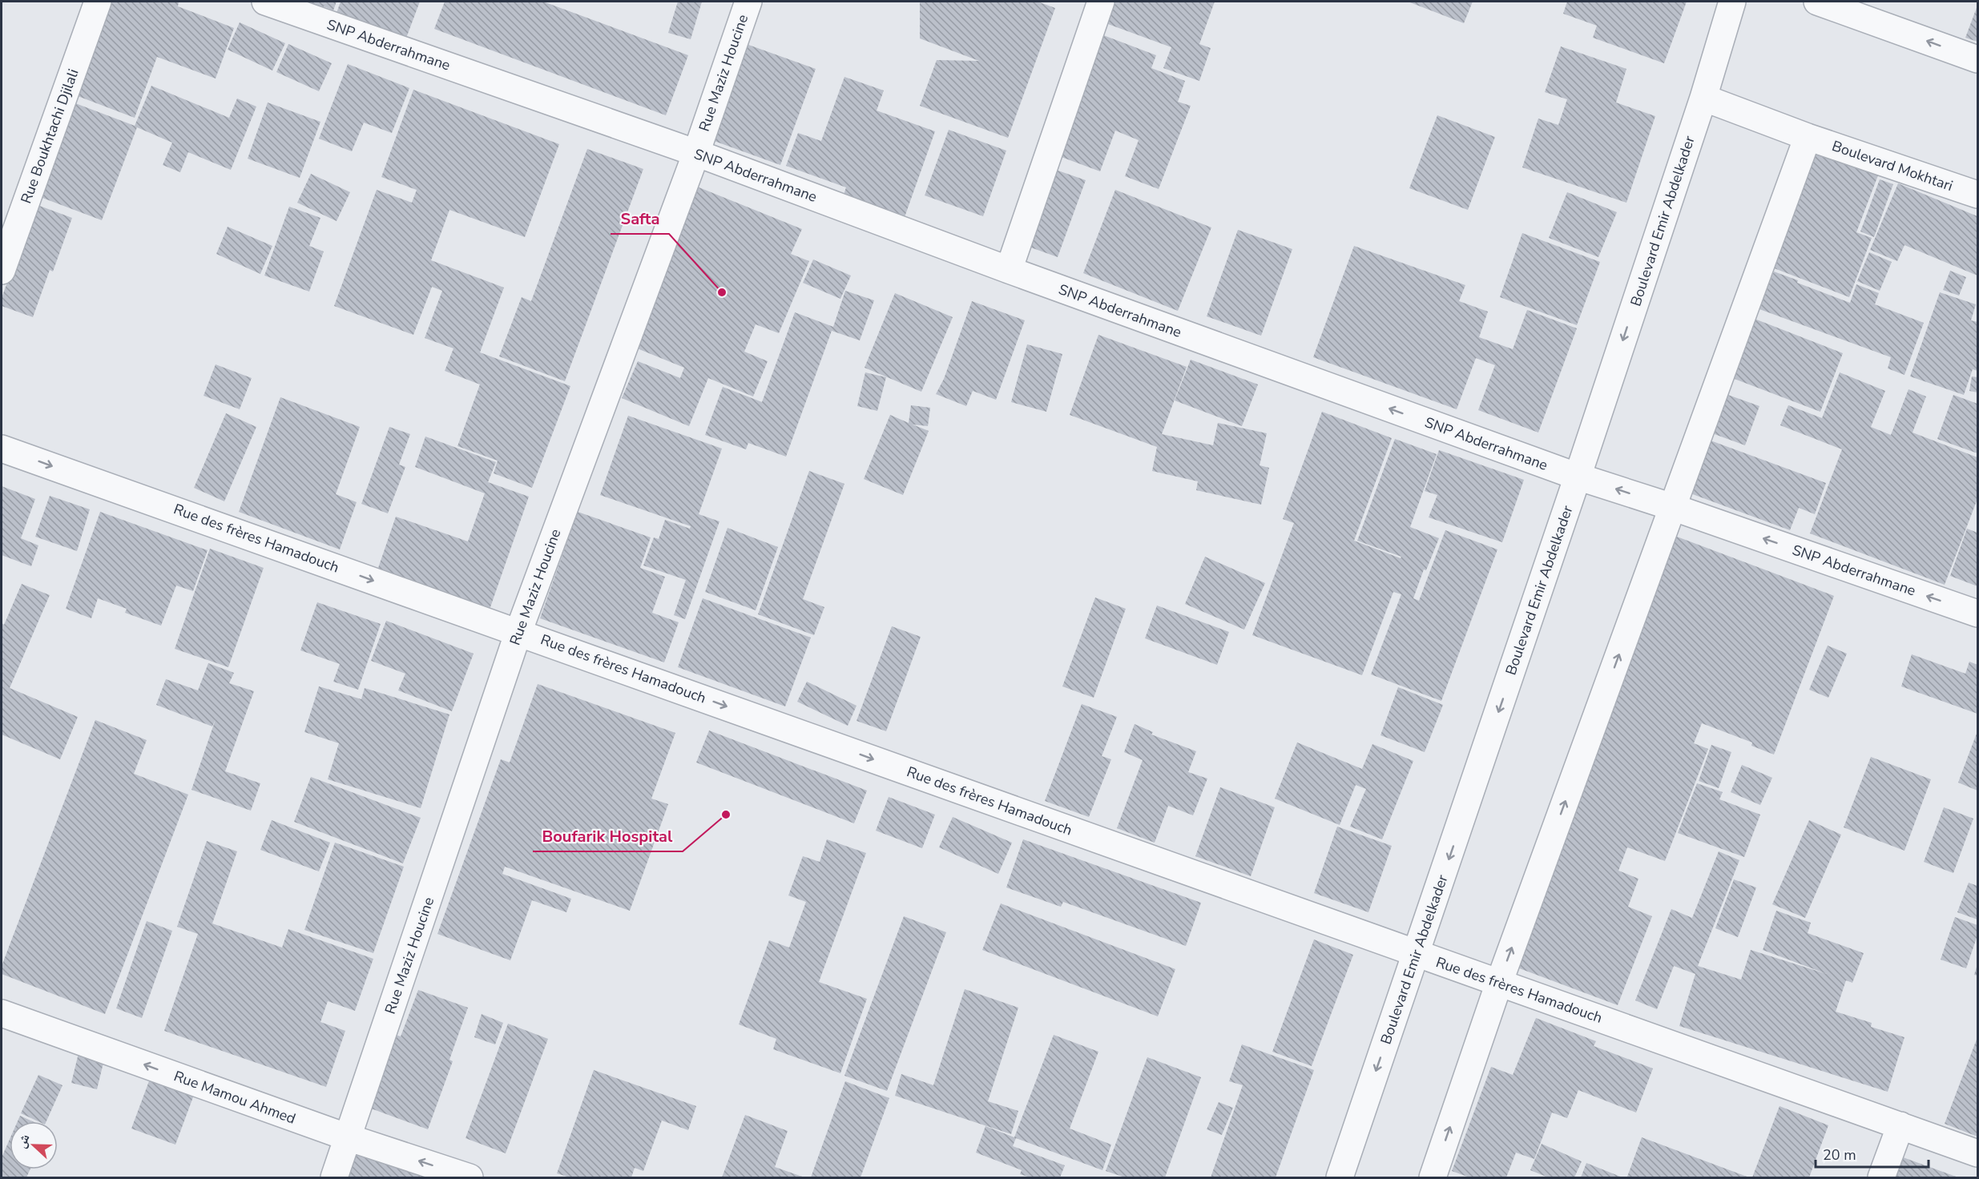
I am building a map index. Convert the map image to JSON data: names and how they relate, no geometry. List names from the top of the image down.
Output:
{
  "streets": {
    "street": [
      "SNP Abderrahmane",
      "Rue Maziz Houcine",
      "Rue Boukhtachi Djilali",
      "Boulevard Mokhtari",
      "Boulevard Emir Abdelkader",
      "Rue des frères Hamadouch",
      "Rue Mamou Ahmed"
    ]
  },
  "crossings": [
    ["SNP Abderrahmane", "Rue Maziz Houcine"],
    ["SNP Abderrahmane", "Boulevard Emir Abdelkader"],
    ["Rue Maziz Houcine", "Rue des frères Hamadouch"],
    ["Rue Maziz Houcine", "Rue Mamou Ahmed"],
    ["Boulevard Mokhtari", "Boulevard Emir Abdelkader"],
    ["Boulevard Emir Abdelkader", "Rue des frères Hamadouch"]
  ],
  "one_way": ["SNP Abderrahmane", "Rue des frères Hamadouch", "Rue Mamou Ahmed"],
  "places": ["Safta", "Boufarik Hospital"],
  "scale_bar": "20 m",
  "north": "left"
}
